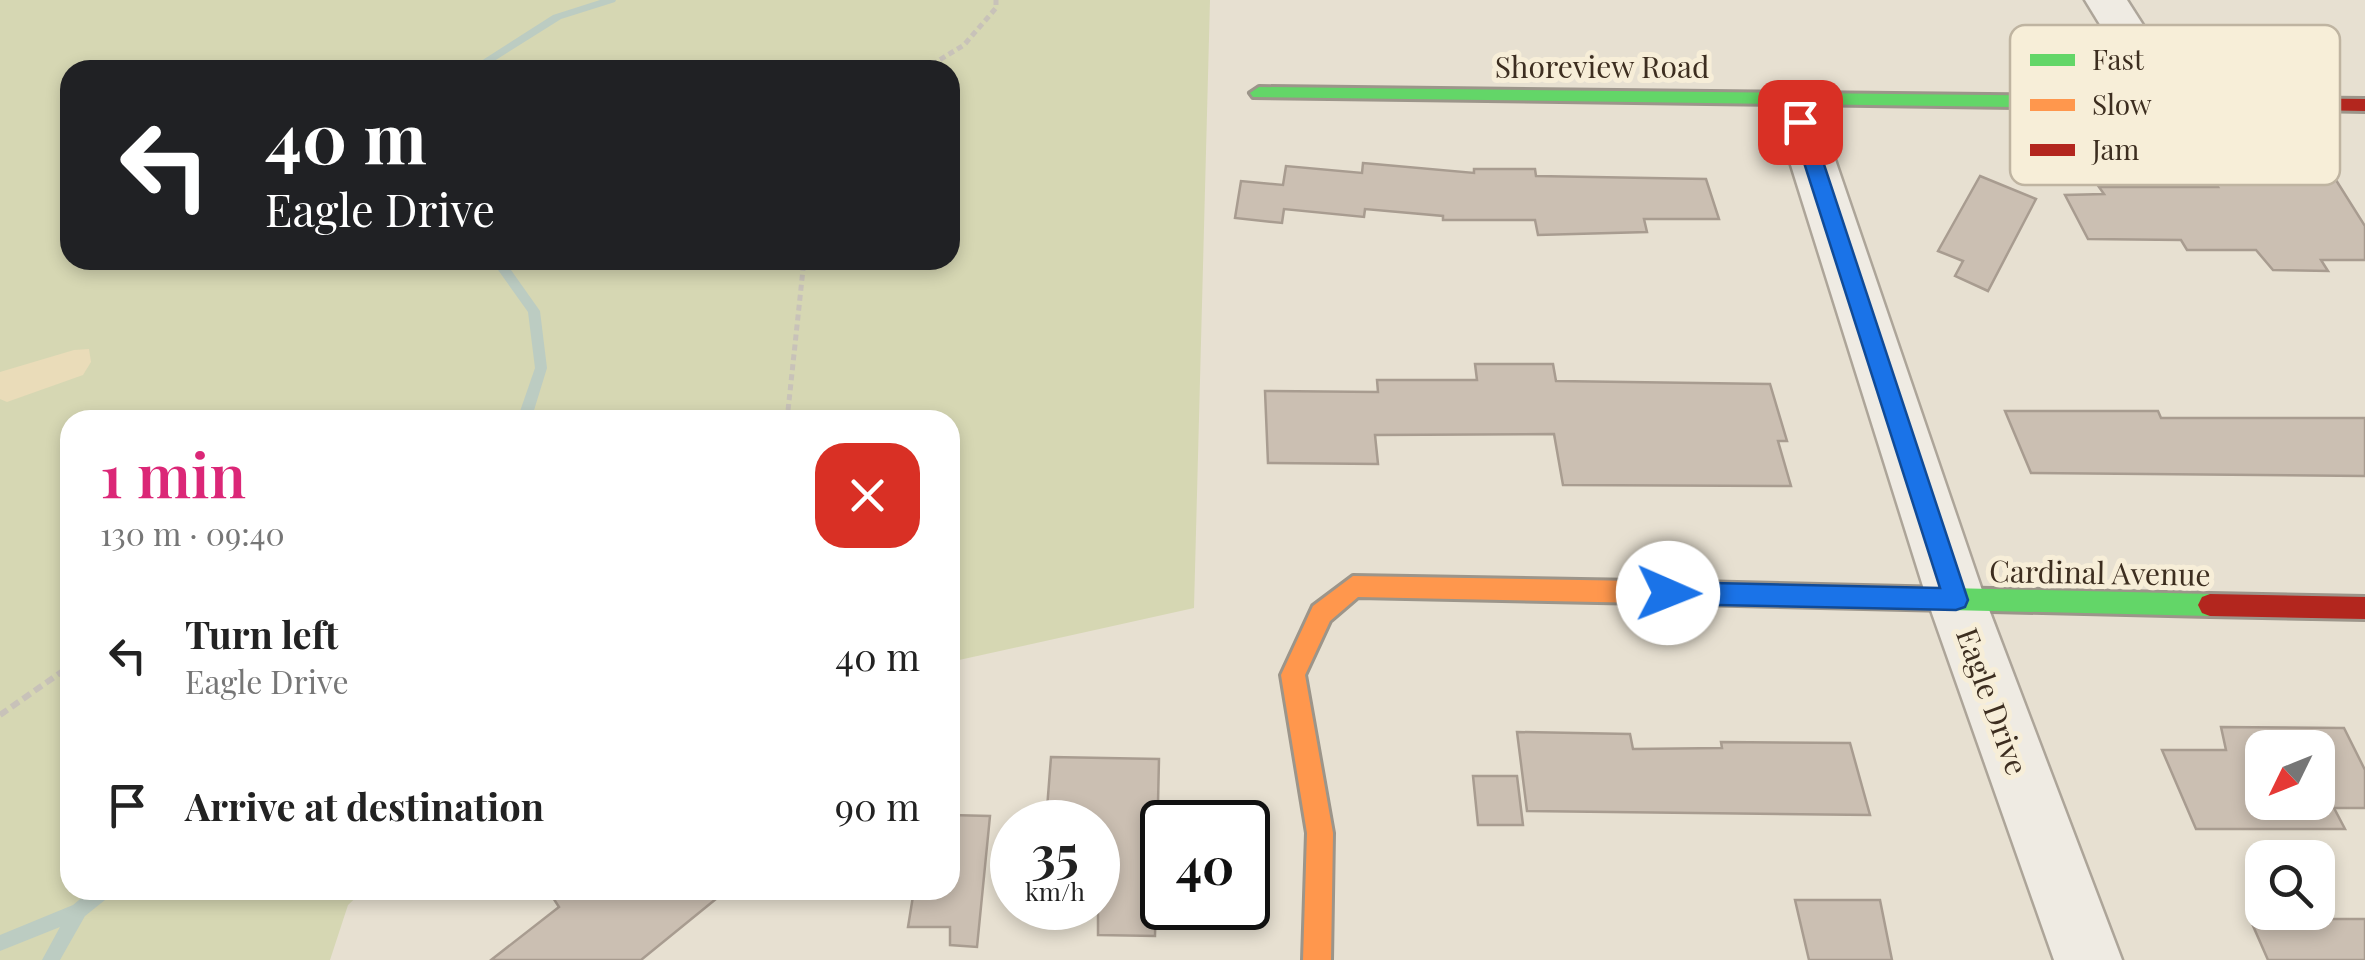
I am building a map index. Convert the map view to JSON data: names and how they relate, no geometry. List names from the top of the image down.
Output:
{
  "streets": {
    "street": ["Shoreview Road", "Cardinal Avenue", "Eagle Drive"]
  },
  "crossings": [
    ["Shoreview Road", "Eagle Drive"],
    ["Cardinal Avenue", "Eagle Drive"]
  ],
  "legend": ["Fast", "Slow", "Jam"],
  "north": "bottom left",
  "page": {
    "turn": ["40 m", "Eagle Drive"],
    "heading": ["1 min", "130 m · 09:40"],
    "list": [
      {
        "name": "Turn left",
        "note": "Eagle Drive",
        "value": "40 m"
      },
      {
        "name": "Arrive at destination",
        "value": "90 m"
      }
    ],
    "speed": "35 km/h",
    "limit": "40"
  }
}
